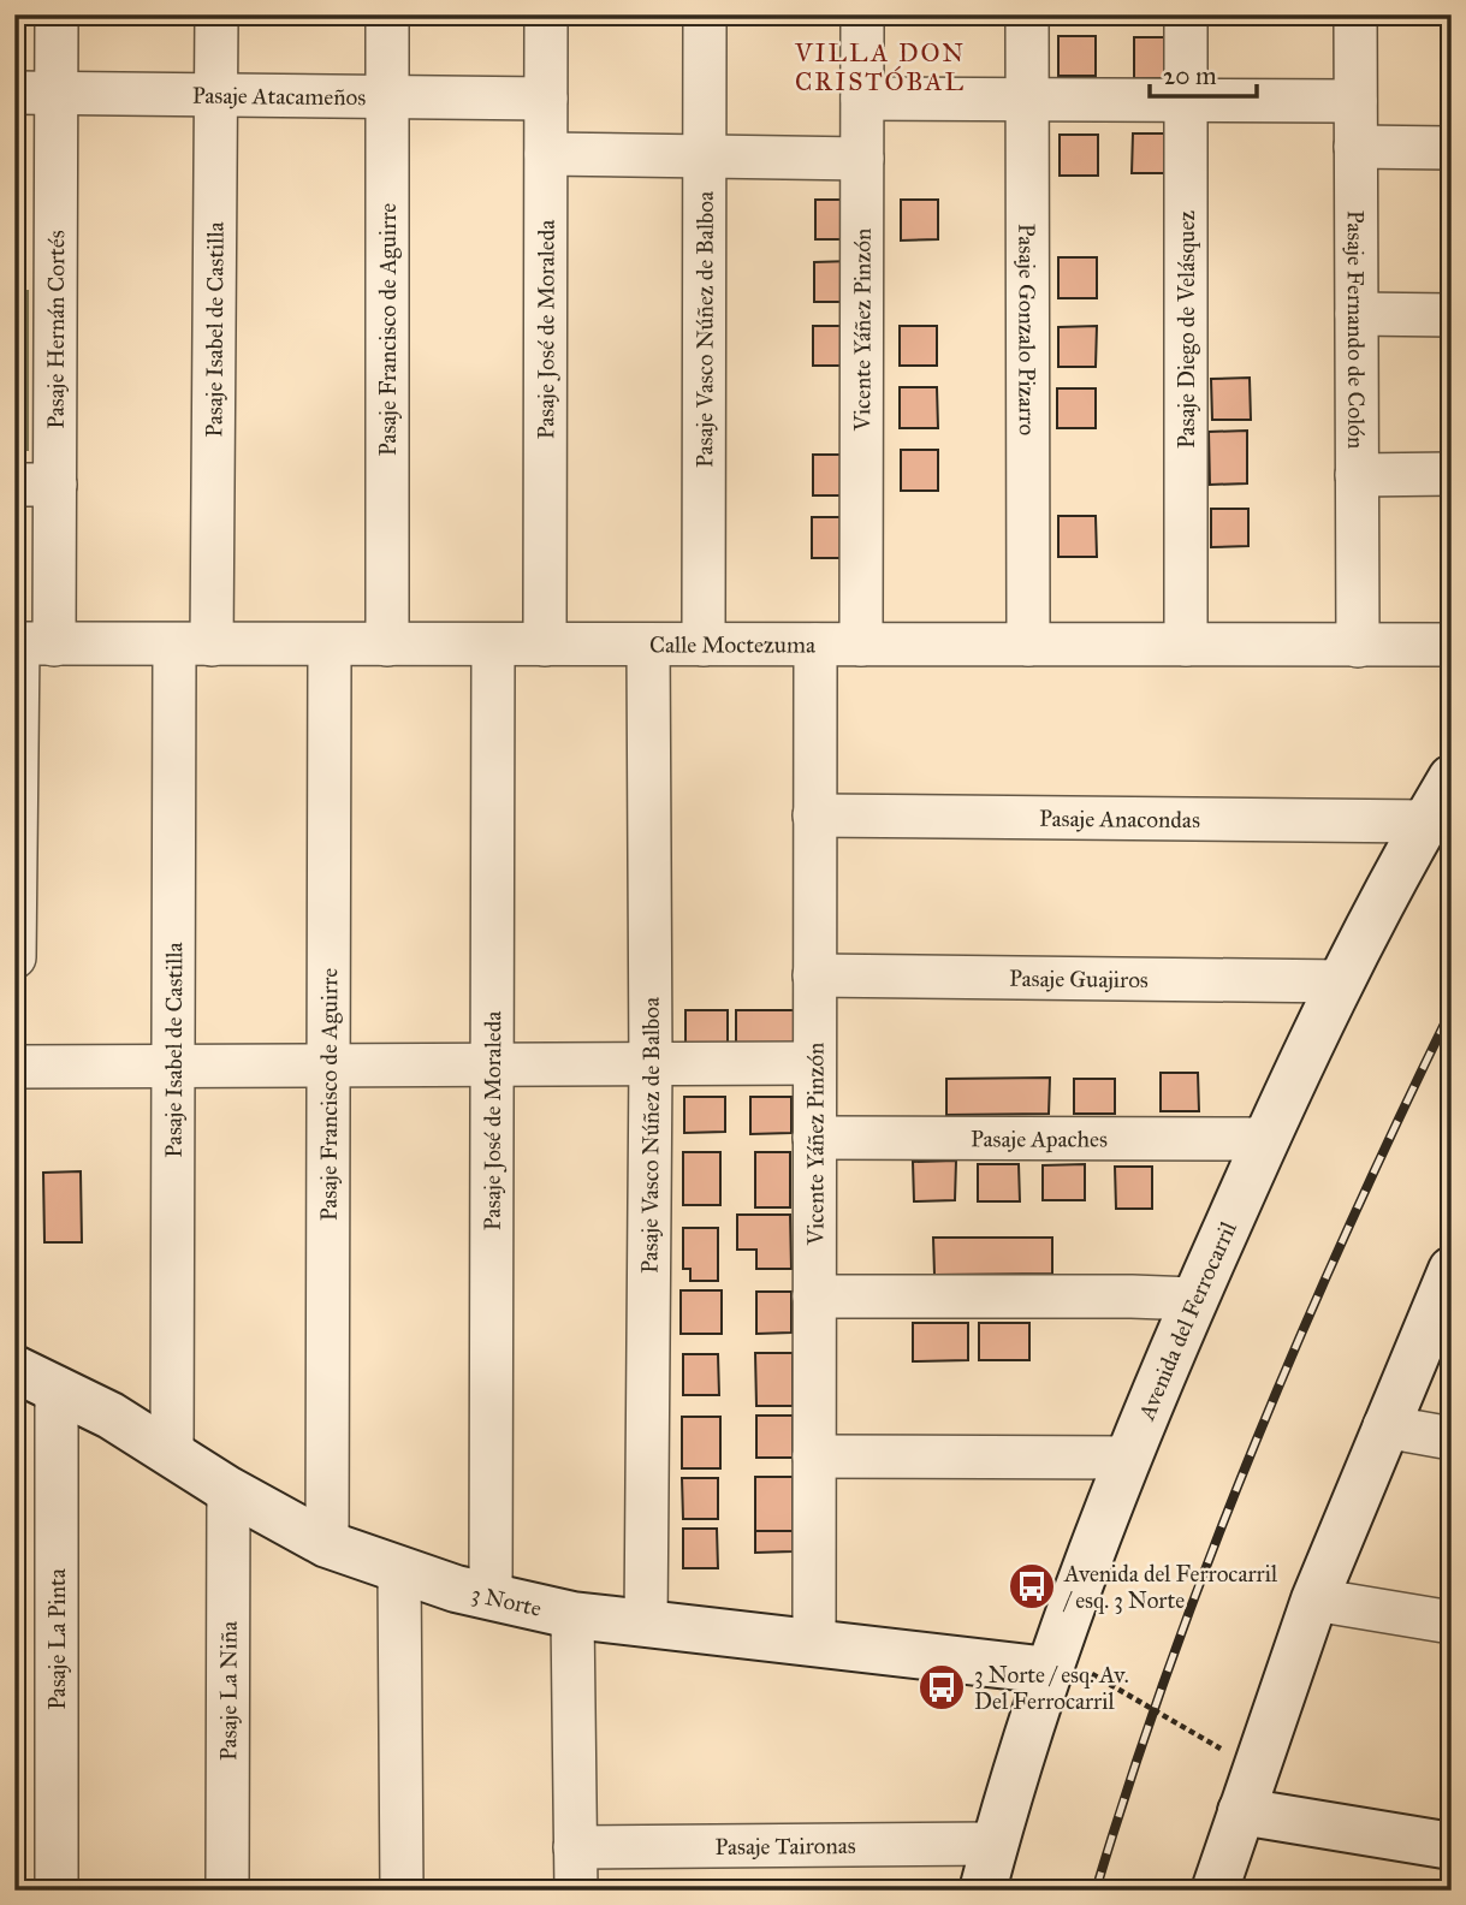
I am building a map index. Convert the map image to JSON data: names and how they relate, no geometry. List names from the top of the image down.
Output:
{
  "streets": {
    "street": [
      "Pasaje Atacameños",
      "Pasaje Hernán Cortés",
      "Pasaje Isabel de Castilla",
      "Pasaje Francisco de Aguirre",
      "Pasaje José de Moraleda",
      "Pasaje Vasco Núñez de Balboa",
      "Vicente Yáñez Pinzón",
      "Pasaje Gonzalo Pizarro",
      "Pasaje Diego de Velásquez",
      "Pasaje Fernando de Colón",
      "Calle Moctezuma",
      "Pasaje Anacondas",
      "Pasaje Guajiros",
      "Pasaje Apaches",
      "Avenida del Ferrocarril",
      "3 Norte",
      "Pasaje La Pinta",
      "Pasaje La Niña",
      "Pasaje Taironas"
    ]
  },
  "crossings": [
    ["Pasaje Atacameños", "Pasaje Hernán Cortés"],
    ["Pasaje Atacameños", "Pasaje Isabel de Castilla"],
    ["Pasaje Atacameños", "Pasaje Francisco de Aguirre"],
    ["Pasaje Atacameños", "Pasaje José de Moraleda"],
    ["Pasaje Hernán Cortés", "Calle Moctezuma"],
    ["Pasaje Isabel de Castilla", "Calle Moctezuma"],
    ["Pasaje Isabel de Castilla", "3 Norte"],
    ["Pasaje Francisco de Aguirre", "Calle Moctezuma"],
    ["Pasaje Francisco de Aguirre", "3 Norte"],
    ["Pasaje José de Moraleda", "Calle Moctezuma"],
    ["Pasaje José de Moraleda", "3 Norte"],
    ["Pasaje Vasco Núñez de Balboa", "Calle Moctezuma"],
    ["Pasaje Vasco Núñez de Balboa", "3 Norte"],
    ["Vicente Yáñez Pinzón", "Calle Moctezuma"],
    ["Vicente Yáñez Pinzón", "Pasaje Anacondas"],
    ["Vicente Yáñez Pinzón", "Pasaje Guajiros"],
    ["Vicente Yáñez Pinzón", "Pasaje Apaches"],
    ["Vicente Yáñez Pinzón", "3 Norte"],
    ["Pasaje Gonzalo Pizarro", "Calle Moctezuma"],
    ["Pasaje Diego de Velásquez", "Calle Moctezuma"],
    ["Pasaje Fernando de Colón", "Calle Moctezuma"],
    ["Pasaje Anacondas", "Avenida del Ferrocarril"],
    ["Pasaje Guajiros", "Avenida del Ferrocarril"],
    ["Pasaje Apaches", "Avenida del Ferrocarril"],
    ["Avenida del Ferrocarril", "3 Norte"],
    ["Avenida del Ferrocarril", "Pasaje Taironas"],
    ["3 Norte", "Pasaje La Pinta"],
    ["3 Norte", "Pasaje La Niña"]
  ],
  "districts": ["VILLA DON CRISTÓBAL"],
  "places": {
    "bus stop": ["Avenida del Ferrocarril / esq. 3 Norte", "3 Norte / esq. Av. Del Ferrocarril"]
  },
  "scale_bar": "20 m"
}
